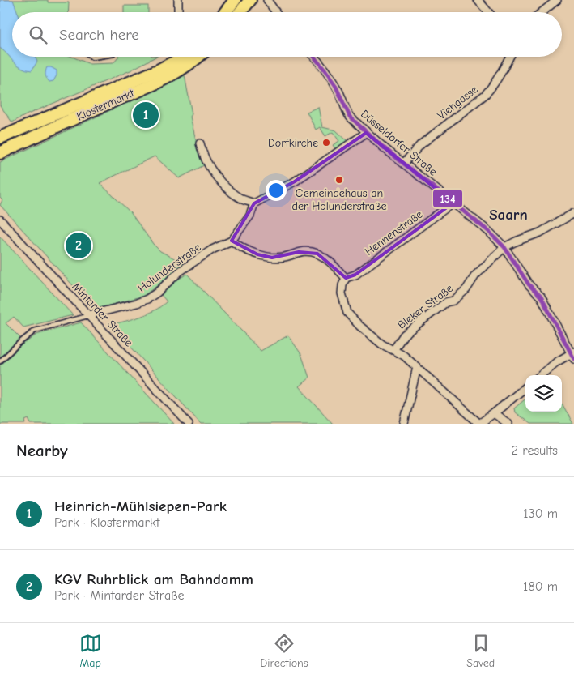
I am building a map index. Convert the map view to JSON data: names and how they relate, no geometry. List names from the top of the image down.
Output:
{
  "streets": {
    "main road": ["Klostermarkt"],
    "street": [
      "Viehgasse",
      "Düsseldorfer Straße",
      "Hennenstraße",
      "Holunderstraße",
      "Bleker Straße",
      "Mintarder Straße"
    ]
  },
  "crossings": [
    ["Viehgasse", "Düsseldorfer Straße"],
    ["Düsseldorfer Straße", "Hennenstraße"],
    ["Düsseldorfer Straße", "Bleker Straße"],
    ["Holunderstraße", "Mintarder Straße"]
  ],
  "districts": ["Saarn"],
  "places": ["Dorfkirche", "Gemeindehaus an der Holunderstraße"],
  "lines": ["transit line 134"],
  "page": {
    "search": "Search here",
    "pins": ["1", "2"],
    "heading": ["Nearby", "2 results"],
    "list": [
      {
        "mark": "1",
        "name": "Heinrich-Mühlsiepen-Park",
        "note": "Park · Klostermarkt",
        "value": "130 m"
      },
      {
        "mark": "2",
        "name": "KGV Ruhrblick am Bahndamm",
        "note": "Park · Mintarder Straße",
        "value": "180 m"
      }
    ],
    "nav": ["Map", "Directions", "Saved"]
  }
}
